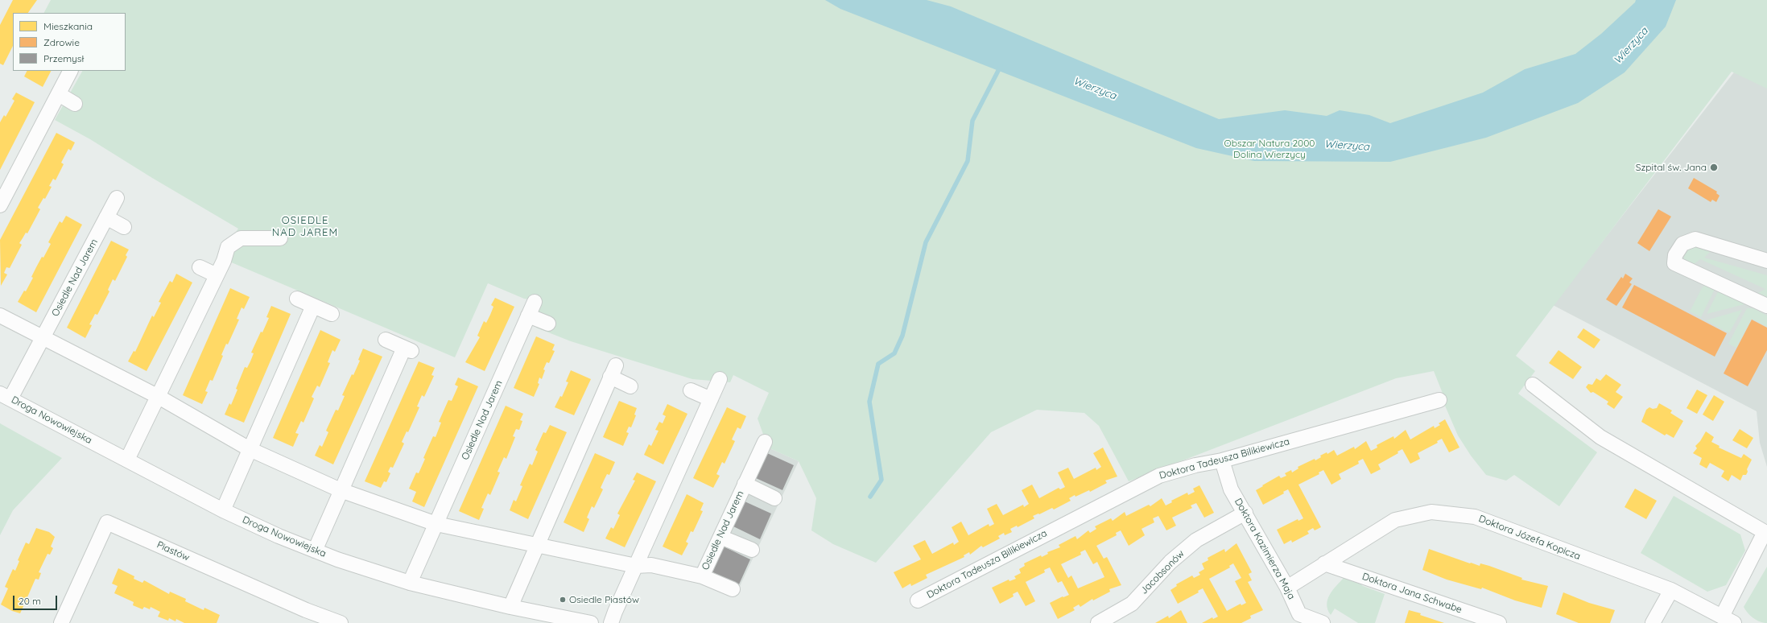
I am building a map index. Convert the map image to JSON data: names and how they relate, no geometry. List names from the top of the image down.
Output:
{
  "streets": {
    "street": [
      "Osiedle Nad Jarem",
      "Droga Nowowiejska",
      "Doktora Tadeusza Bilikiewicza",
      "Doktora Józefa Kopicza",
      "Doktora Kazimierza Maja",
      "Piastów",
      "Jacobsonów",
      "Doktora Jana Schwabe"
    ]
  },
  "crossings": [
    ["Osiedle Nad Jarem", "Droga Nowowiejska"],
    ["Doktora Tadeusza Bilikiewicza", "Doktora Kazimierza Maja"],
    ["Doktora Józefa Kopicza", "Doktora Kazimierza Maja"],
    ["Doktora Józefa Kopicza", "Doktora Jana Schwabe"],
    ["Doktora Kazimierza Maja", "Jacobsonów"]
  ],
  "districts": ["OSIEDLE NAD JAREM"],
  "water": ["Wierzyca"],
  "parks": ["Obszar Natura 2000 Dolina Wierzycy"],
  "places": ["Szpital św. Jana", "Osiedle Piastów"],
  "legend": ["Mieszkania", "Zdrowie", "Przemysł"],
  "scale_bar": "20 m"
}
